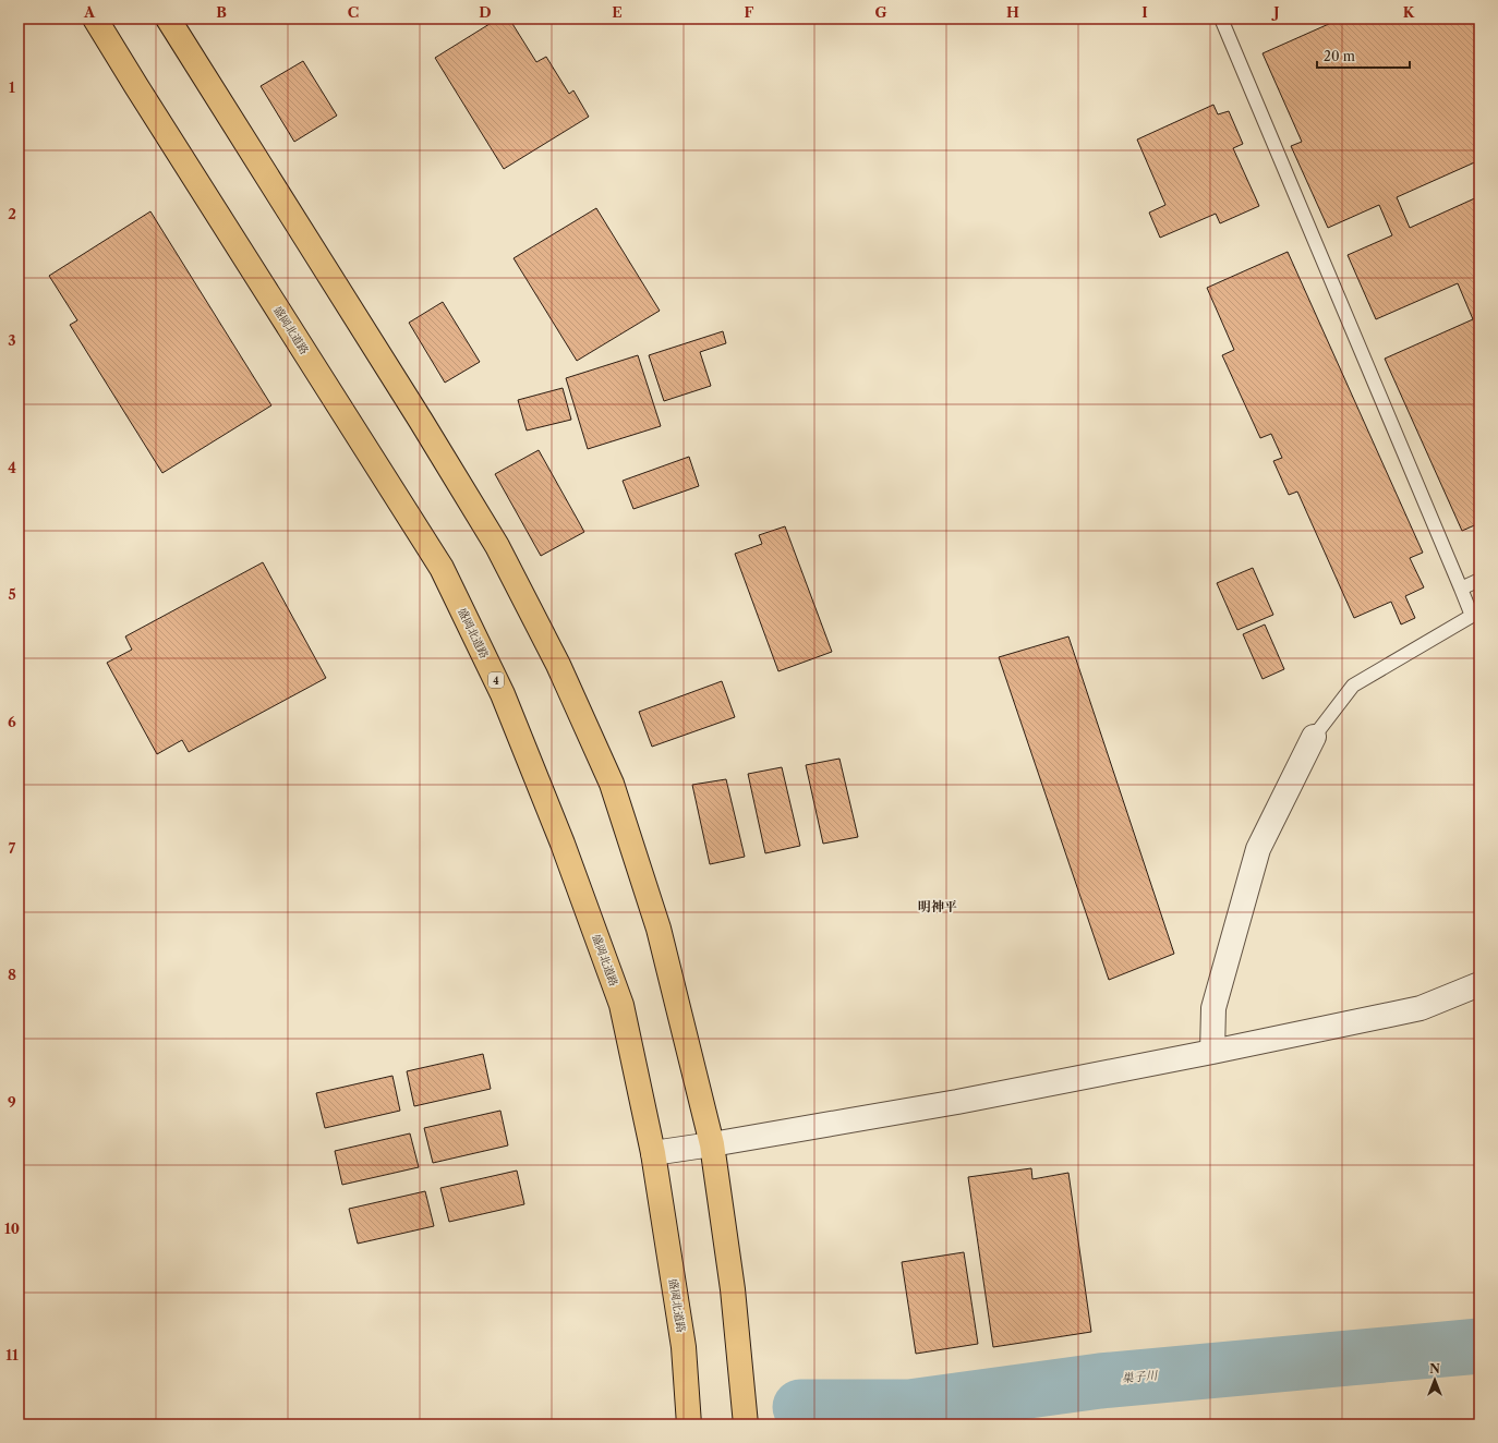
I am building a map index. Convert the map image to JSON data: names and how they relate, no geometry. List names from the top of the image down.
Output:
{
  "streets": {
    "highway": ["盛岡北道路", "4"]
  },
  "districts": ["明神平"],
  "water": ["巣子川"],
  "scale_bar": "20 m",
  "north": "top",
  "grid": {
    "columns": [
      "A",
      "B",
      "C",
      "D",
      "E",
      "F",
      "G",
      "H",
      "I",
      "J",
      "K"
    ],
    "rows": [
      "1",
      "2",
      "3",
      "4",
      "5",
      "6",
      "7",
      "8",
      "9",
      "10",
      "11"
    ]
  }
}
